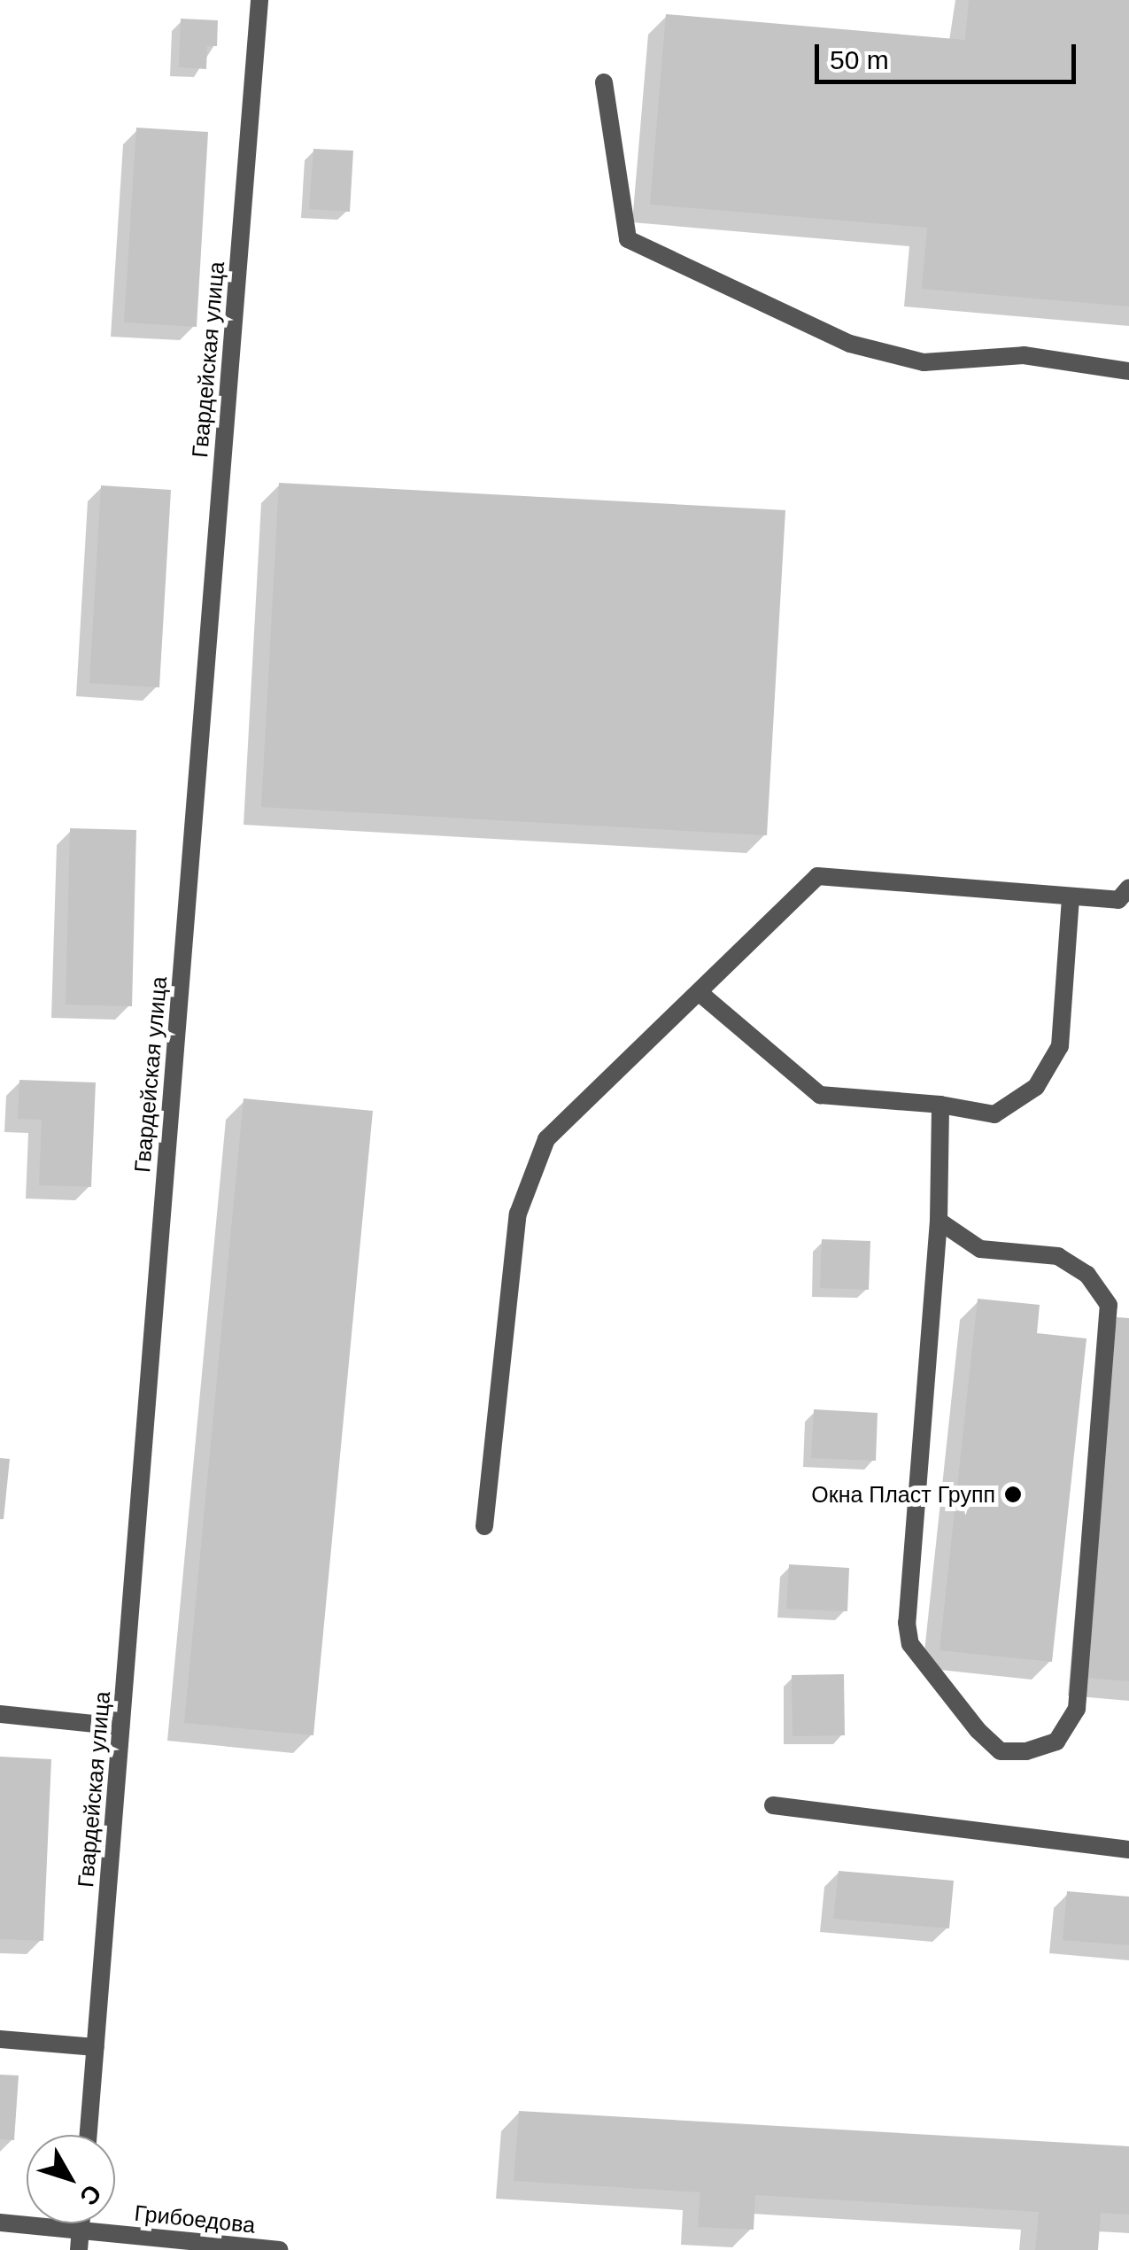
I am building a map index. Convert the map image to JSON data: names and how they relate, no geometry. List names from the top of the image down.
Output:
{
  "streets": {
    "street": ["Гвардейская улица", "Грибоедова"]
  },
  "places": ["Окна Пласт Групп"],
  "scale_bar": "50 m",
  "north": "bottom right"
}
